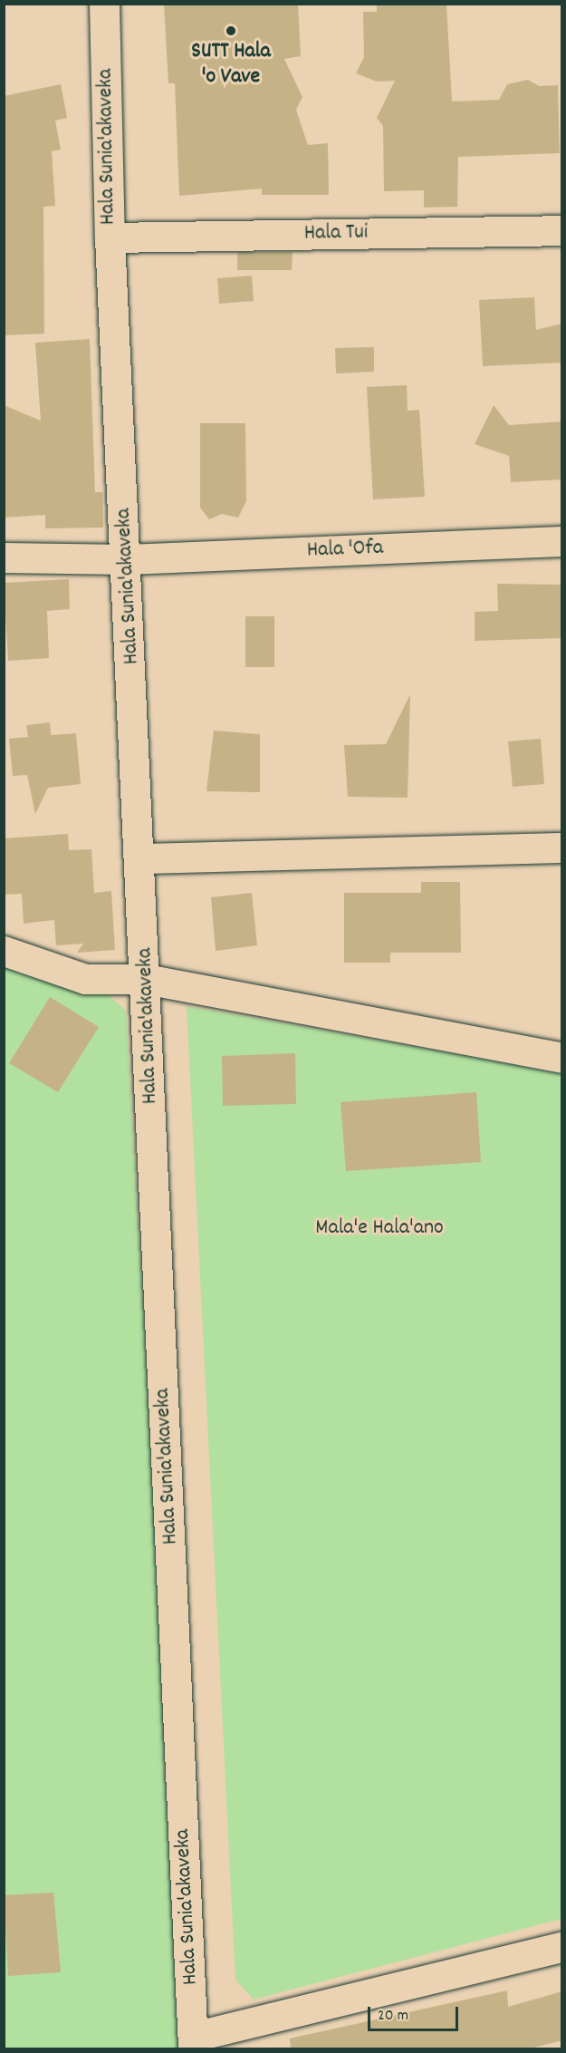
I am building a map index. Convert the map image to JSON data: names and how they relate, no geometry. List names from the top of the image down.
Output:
{
  "streets": {
    "street": ["Hala Sunia'akaveka", "Hala Tui", "Hala 'Ofa"]
  },
  "crossings": [
    ["Hala Sunia'akaveka", "Hala Tui"],
    ["Hala Sunia'akaveka", "Hala 'Ofa"]
  ],
  "parks": ["Mala'e Hala'ano"],
  "places": ["SUTT Hala 'o Vave"],
  "scale_bar": "20 m"
}
